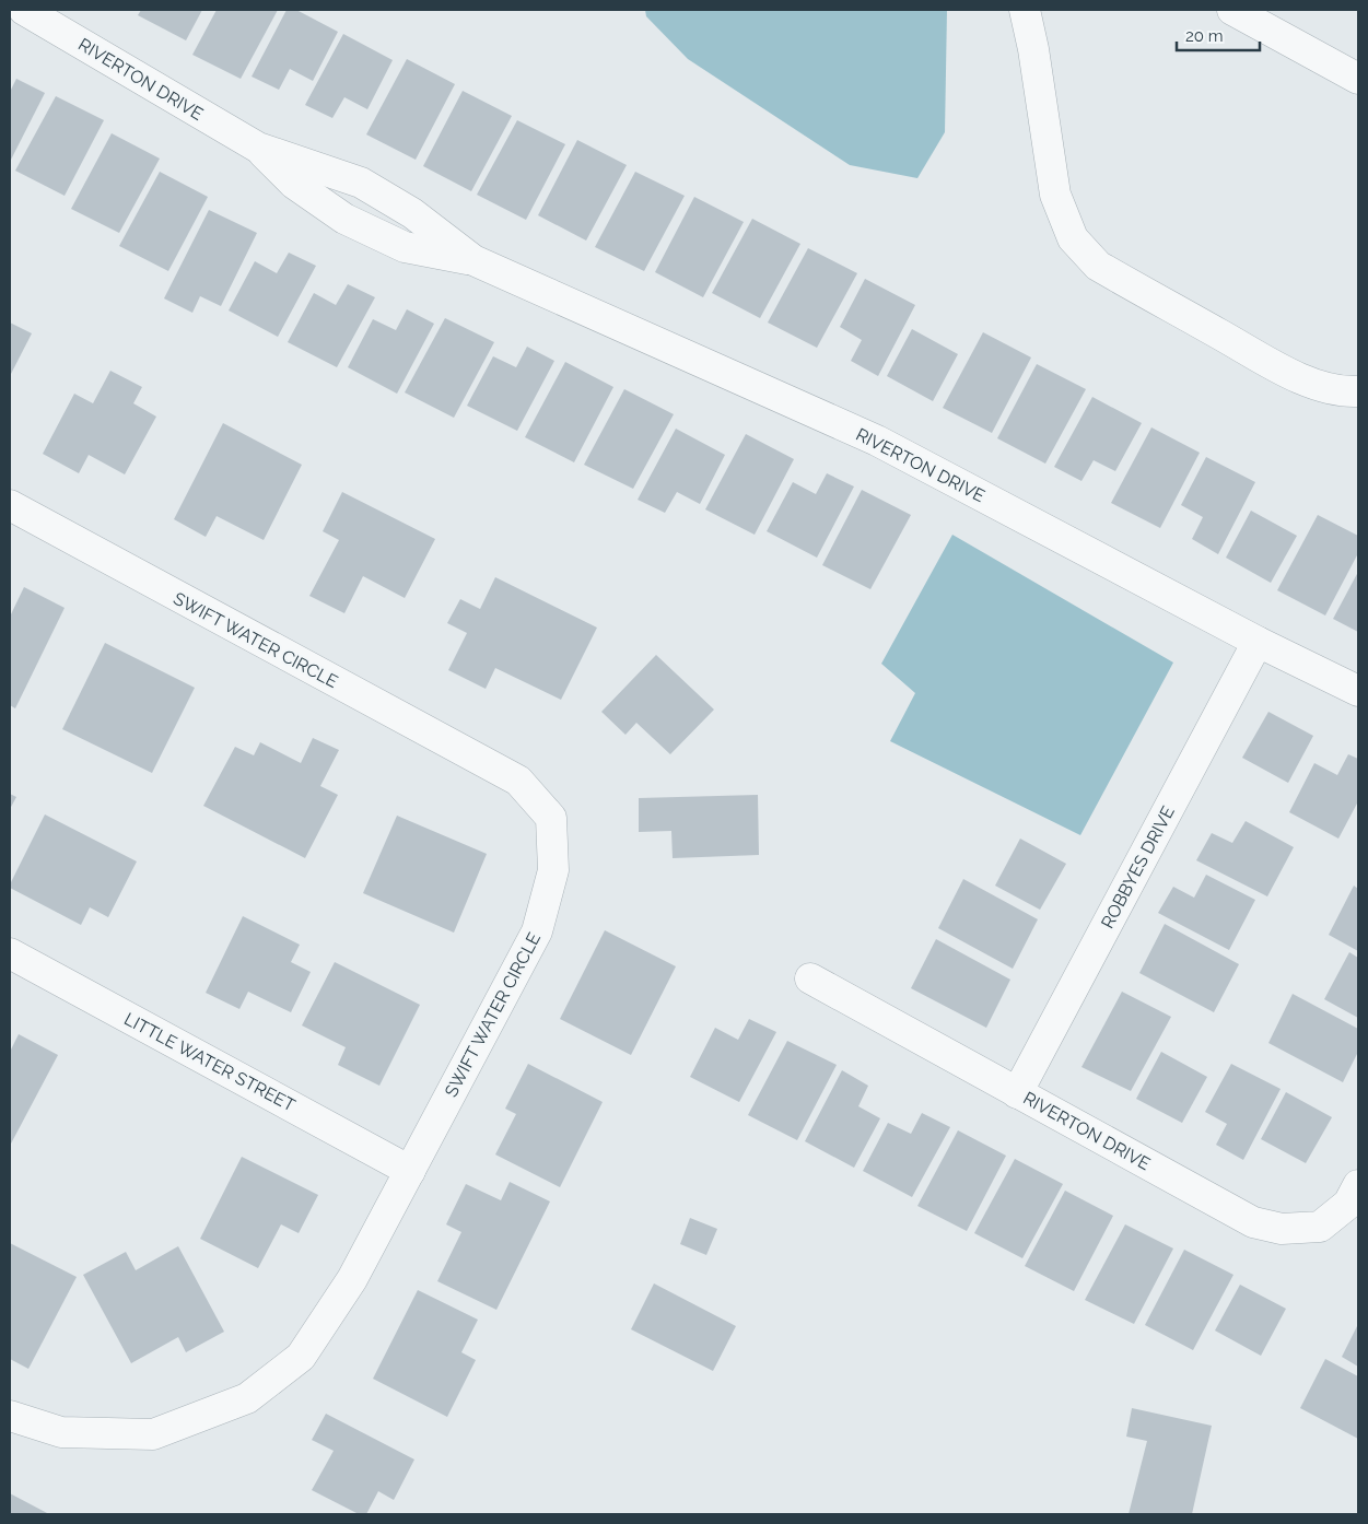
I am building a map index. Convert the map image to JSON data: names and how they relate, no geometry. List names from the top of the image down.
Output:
{
  "streets": {
    "street": [
      "RIVERTON DRIVE",
      "SWIFT WATER CIRCLE",
      "ROBBYES DRIVE",
      "LITTLE WATER STREET"
    ]
  },
  "crossings": [
    ["RIVERTON DRIVE", "ROBBYES DRIVE"],
    ["SWIFT WATER CIRCLE", "LITTLE WATER STREET"]
  ],
  "scale_bar": "20 m"
}
